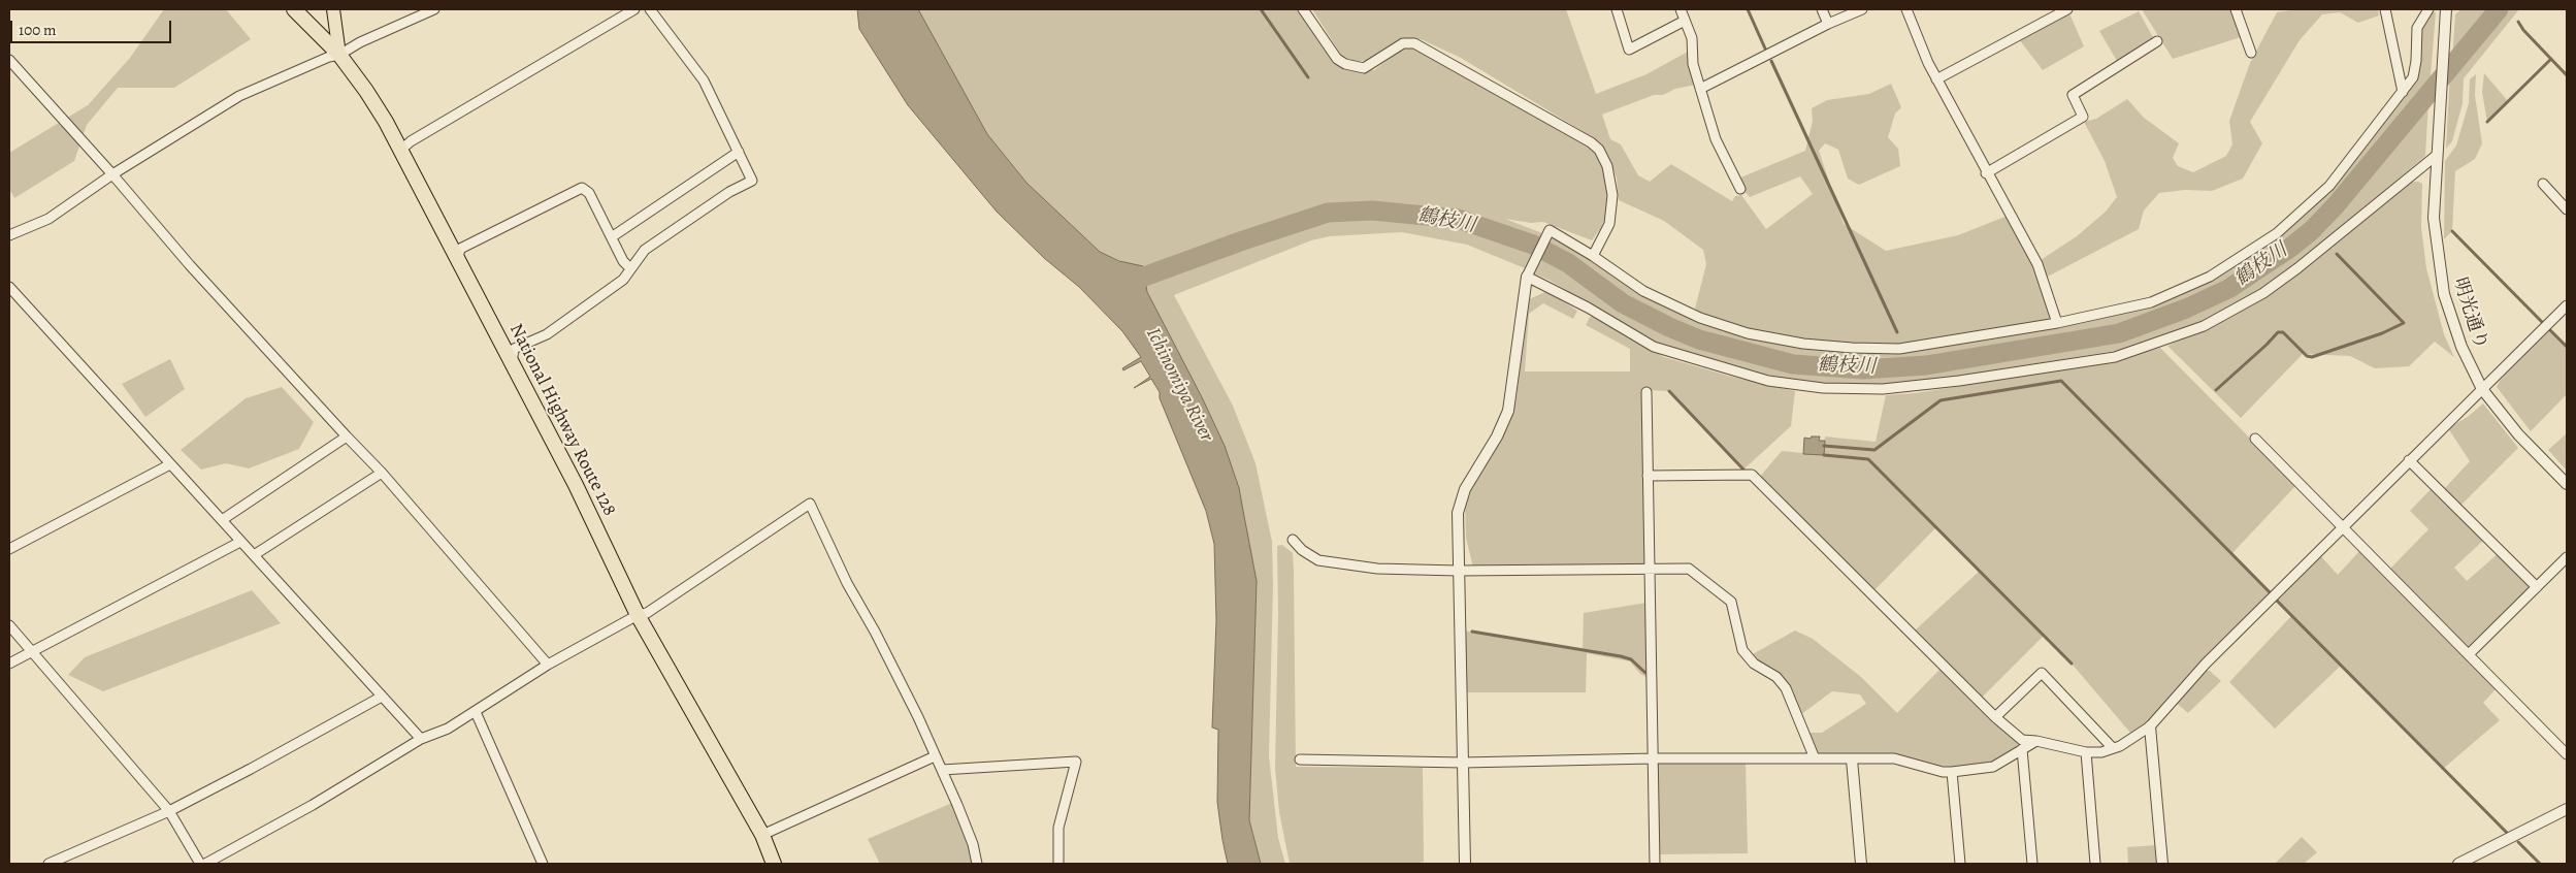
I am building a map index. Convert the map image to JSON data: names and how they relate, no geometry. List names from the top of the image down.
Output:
{
  "streets": {
    "highway": ["National Highway Route 128"],
    "street": ["明光通り"]
  },
  "water": ["鶴枝川", "Ichinomiya River"],
  "scale_bar": "100 m"
}
